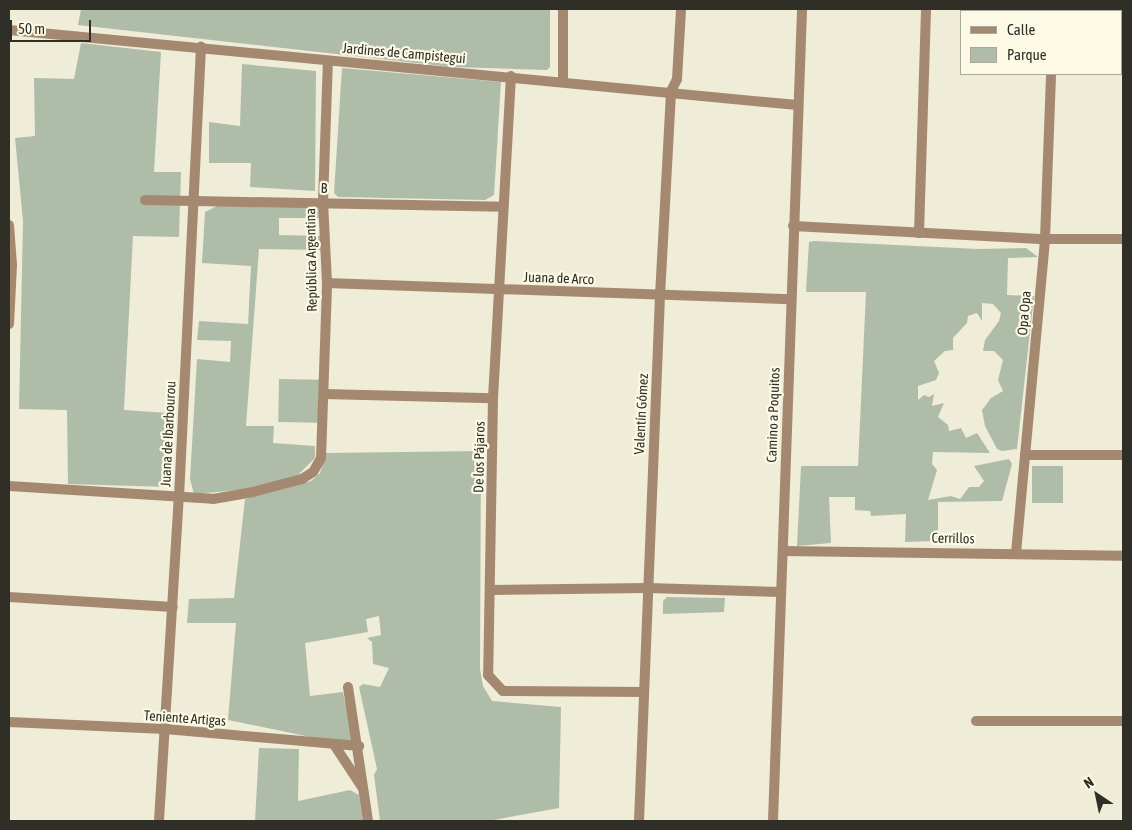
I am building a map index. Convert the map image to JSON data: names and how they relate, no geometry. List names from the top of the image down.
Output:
{
  "streets": {
    "street": [
      "Jardines de Campistegui",
      "B",
      "República Argentina",
      "Juana de Arco",
      "Opa Opa",
      "Valentín Gómez",
      "Camino a Poquitos",
      "Juana de Ibarbourou",
      "De los Pájaros",
      "Cerrillos",
      "Teniente Artigas"
    ]
  },
  "crossings": [
    ["Jardines de Campistegui", "República Argentina"],
    ["Jardines de Campistegui", "Valentín Gómez"],
    ["Jardines de Campistegui", "Camino a Poquitos"],
    ["Jardines de Campistegui", "Juana de Ibarbourou"],
    ["Jardines de Campistegui", "De los Pájaros"],
    ["B", "República Argentina"],
    ["B", "Juana de Ibarbourou"],
    ["B", "De los Pájaros"],
    ["República Argentina", "Juana de Arco"],
    ["República Argentina", "Juana de Ibarbourou"],
    ["Juana de Arco", "Valentín Gómez"],
    ["Juana de Arco", "Camino a Poquitos"],
    ["Juana de Arco", "De los Pájaros"],
    ["Opa Opa", "Cerrillos"],
    ["Valentín Gómez", "De los Pájaros"],
    ["Camino a Poquitos", "Cerrillos"],
    ["Juana de Ibarbourou", "Teniente Artigas"]
  ],
  "legend": ["Calle", "Parque"],
  "scale_bar": "50 m",
  "north": "top left"
}
